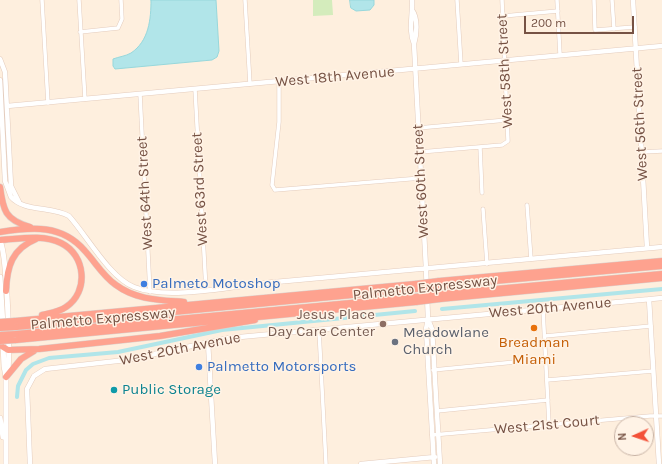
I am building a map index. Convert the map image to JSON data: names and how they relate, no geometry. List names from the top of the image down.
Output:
{
  "streets": {
    "highway": ["Palmetto Expressway"],
    "street": [
      "West 58th Street",
      "West 18th Avenue",
      "West 56th Street",
      "West 60th Street",
      "West 63rd Street",
      "West 64th Street",
      "West 20th Avenue",
      "West 21st Court"
    ]
  },
  "crossings": [
    ["West 58th Street", "West 18th Avenue"],
    ["West 18th Avenue", "West 56th Street"],
    ["West 18th Avenue", "West 60th Street"],
    ["West 18th Avenue", "West 63rd Street"],
    ["West 18th Avenue", "West 64th Street"],
    ["West 60th Street", "West 20th Avenue"],
    ["West 60th Street", "West 21st Court"]
  ],
  "places": [
    "Palmeto Motoshop",
    "Jesus Place Day Care Center",
    "Breadman Miami",
    "Meadowlane Church",
    "Palmetto Motorsports",
    "Public Storage"
  ],
  "scale_bar": "200 m",
  "north": "left"
}
